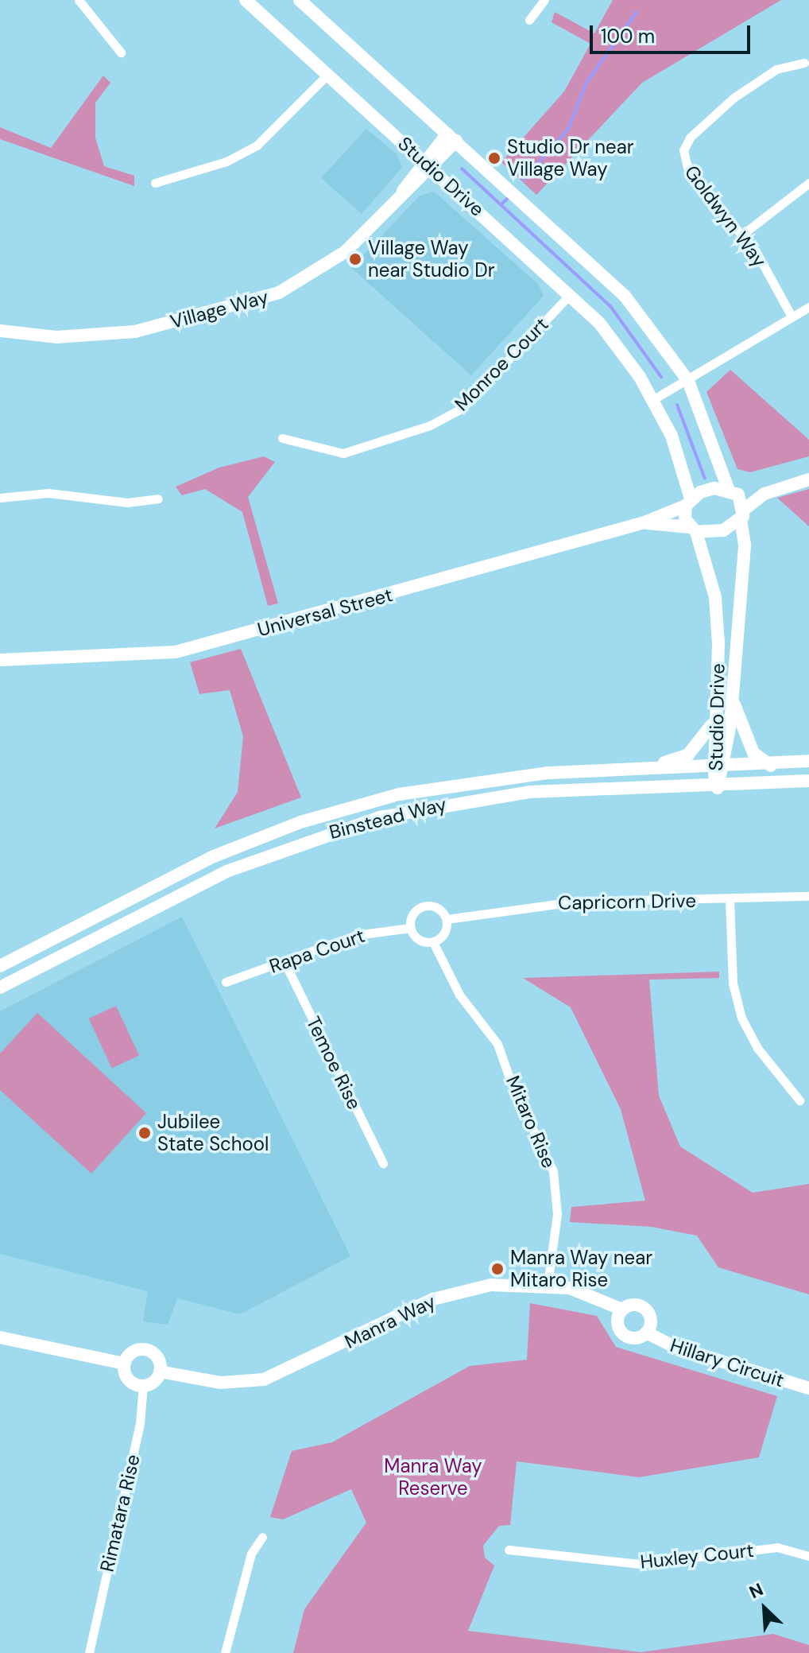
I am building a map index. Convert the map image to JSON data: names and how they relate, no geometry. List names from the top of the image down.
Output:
{
  "streets": {
    "street": [
      "Studio Drive",
      "Goldwyn Way",
      "Village Way",
      "Monroe Court",
      "Universal Street",
      "Binstead Way",
      "Capricorn Drive",
      "Rapa Court",
      "Temoe Rise",
      "Mitaro Rise",
      "Manra Way",
      "Hillary Circuit",
      "Rimatara Rise",
      "Huxley Court"
    ]
  },
  "crossings": [
    ["Studio Drive", "Village Way"],
    ["Studio Drive", "Monroe Court"],
    ["Studio Drive", "Universal Street"],
    ["Studio Drive", "Binstead Way"],
    ["Capricorn Drive", "Rapa Court"],
    ["Capricorn Drive", "Mitaro Rise"],
    ["Rapa Court", "Temoe Rise"],
    ["Rapa Court", "Mitaro Rise"],
    ["Mitaro Rise", "Manra Way"],
    ["Manra Way", "Hillary Circuit"],
    ["Manra Way", "Rimatara Rise"]
  ],
  "parks": ["Manra Way Reserve"],
  "places": [
    "Studio Dr near Village Way",
    "Village Way near Studio Dr",
    "Jubilee State School",
    "Manra Way near Mitaro Rise"
  ],
  "scale_bar": "100 m",
  "north": "top left"
}
